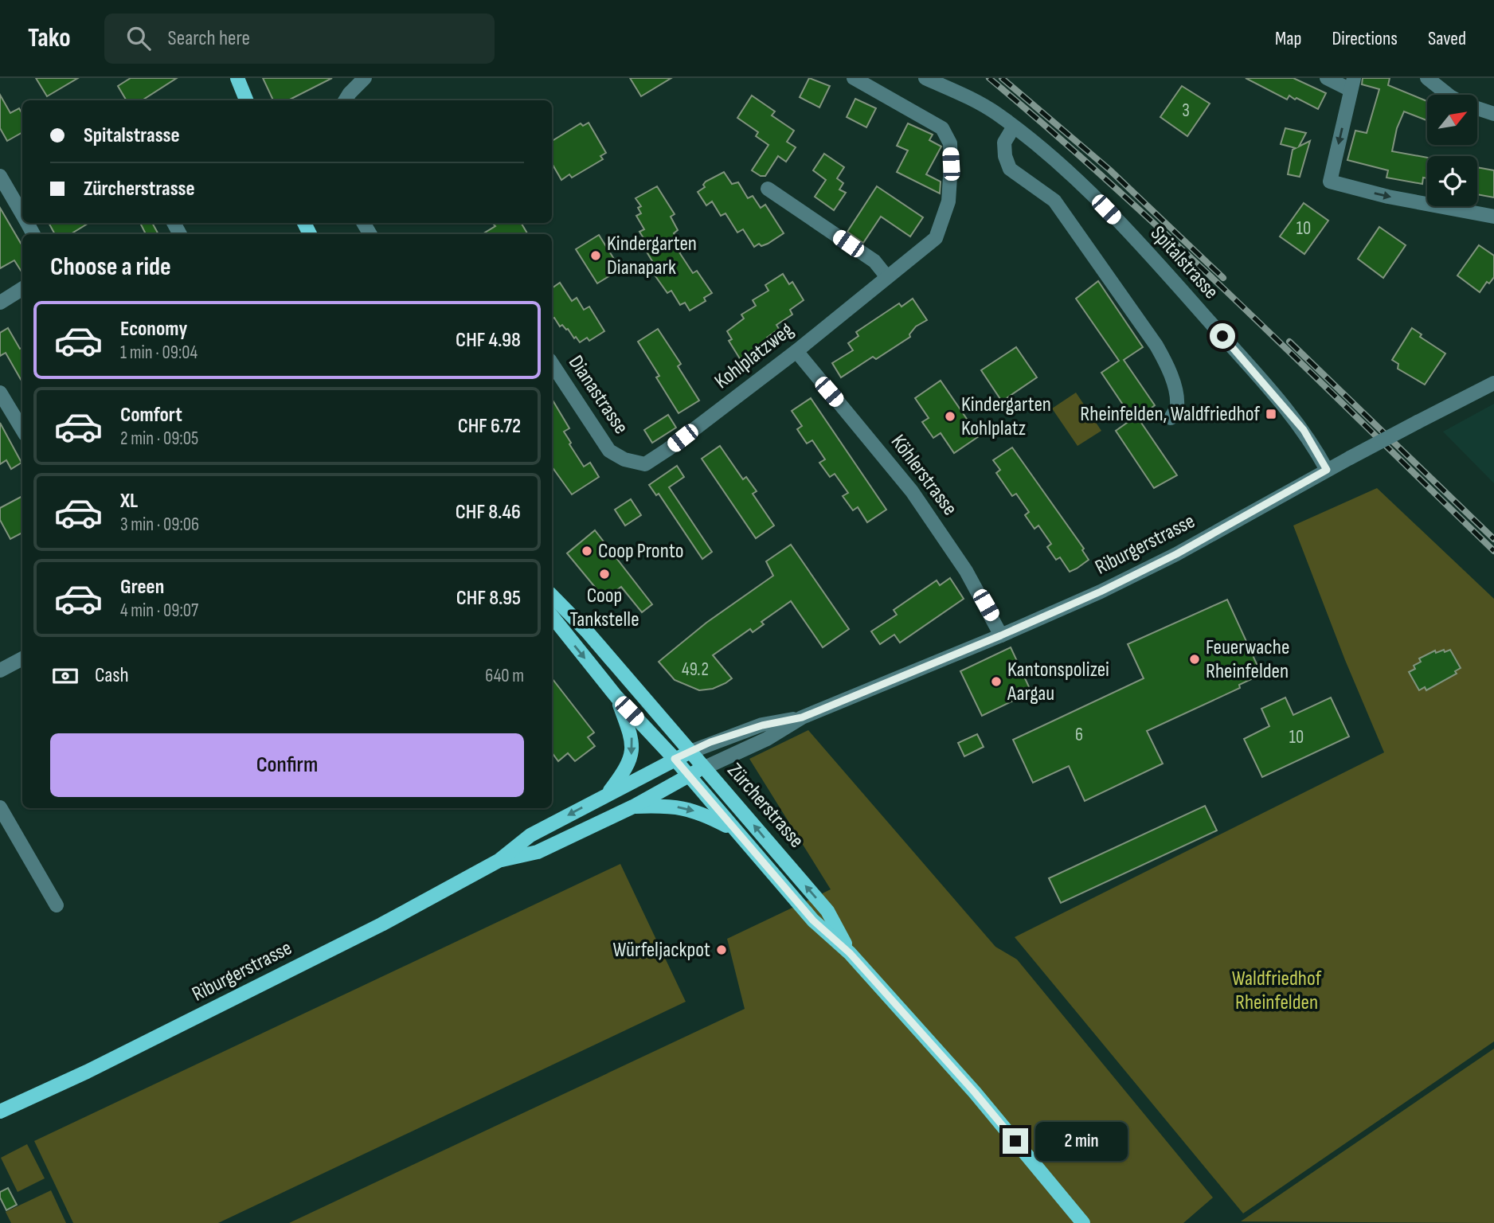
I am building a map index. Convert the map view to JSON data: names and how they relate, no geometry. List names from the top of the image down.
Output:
{
  "streets": {
    "main road": ["Riburgerstrasse", "Zürcherstrasse"],
    "street": [
      "Spitalstrasse",
      "Kohlplatzweg",
      "Dianastrasse",
      "Köhlerstrasse"
    ]
  },
  "crossings": [
    ["Spitalstrasse", "Riburgerstrasse"],
    ["Kohlplatzweg", "Dianastrasse"],
    ["Kohlplatzweg", "Köhlerstrasse"],
    ["Köhlerstrasse", "Riburgerstrasse"],
    ["Riburgerstrasse", "Zürcherstrasse"]
  ],
  "parks": ["Waldfriedhof Rheinfelden"],
  "places": {
    "other": [
      "Kindergarten Dianapark",
      "Kindergarten Kohlplatz",
      "Coop Pronto",
      "Coop Tankstelle",
      "Feuerwache Rheinfelden",
      "Kantonspolizei Aargau",
      "Würfeljackpot"
    ],
    "transit": ["Rheinfelden, Waldfriedhof"]
  },
  "house_numbers": [
    "3",
    "10",
    "49.2",
    "6",
    "10"
  ],
  "north": "top right",
  "page": {
    "header": "Tako",
    "search": "Search here",
    "nav": ["Map", "Directions", "Saved"],
    "banner": ["Spitalstrasse", "Zürcherstrasse"],
    "heading": "Choose a ride",
    "list": [
      {
        "name": "Economy",
        "note": "1 min · 09:04",
        "value": "CHF 4.98"
      },
      {
        "name": "Comfort",
        "note": "2 min · 09:05",
        "value": "CHF 6.72"
      },
      {
        "name": "XL",
        "note": "3 min · 09:06",
        "value": "CHF 8.46"
      },
      {
        "name": "Green",
        "note": "4 min · 09:07",
        "value": "CHF 8.95"
      }
    ],
    "pay": ["Cash", "640 m"],
    "buttons": "Confirm",
    "bubble": "2 min"
  }
}
